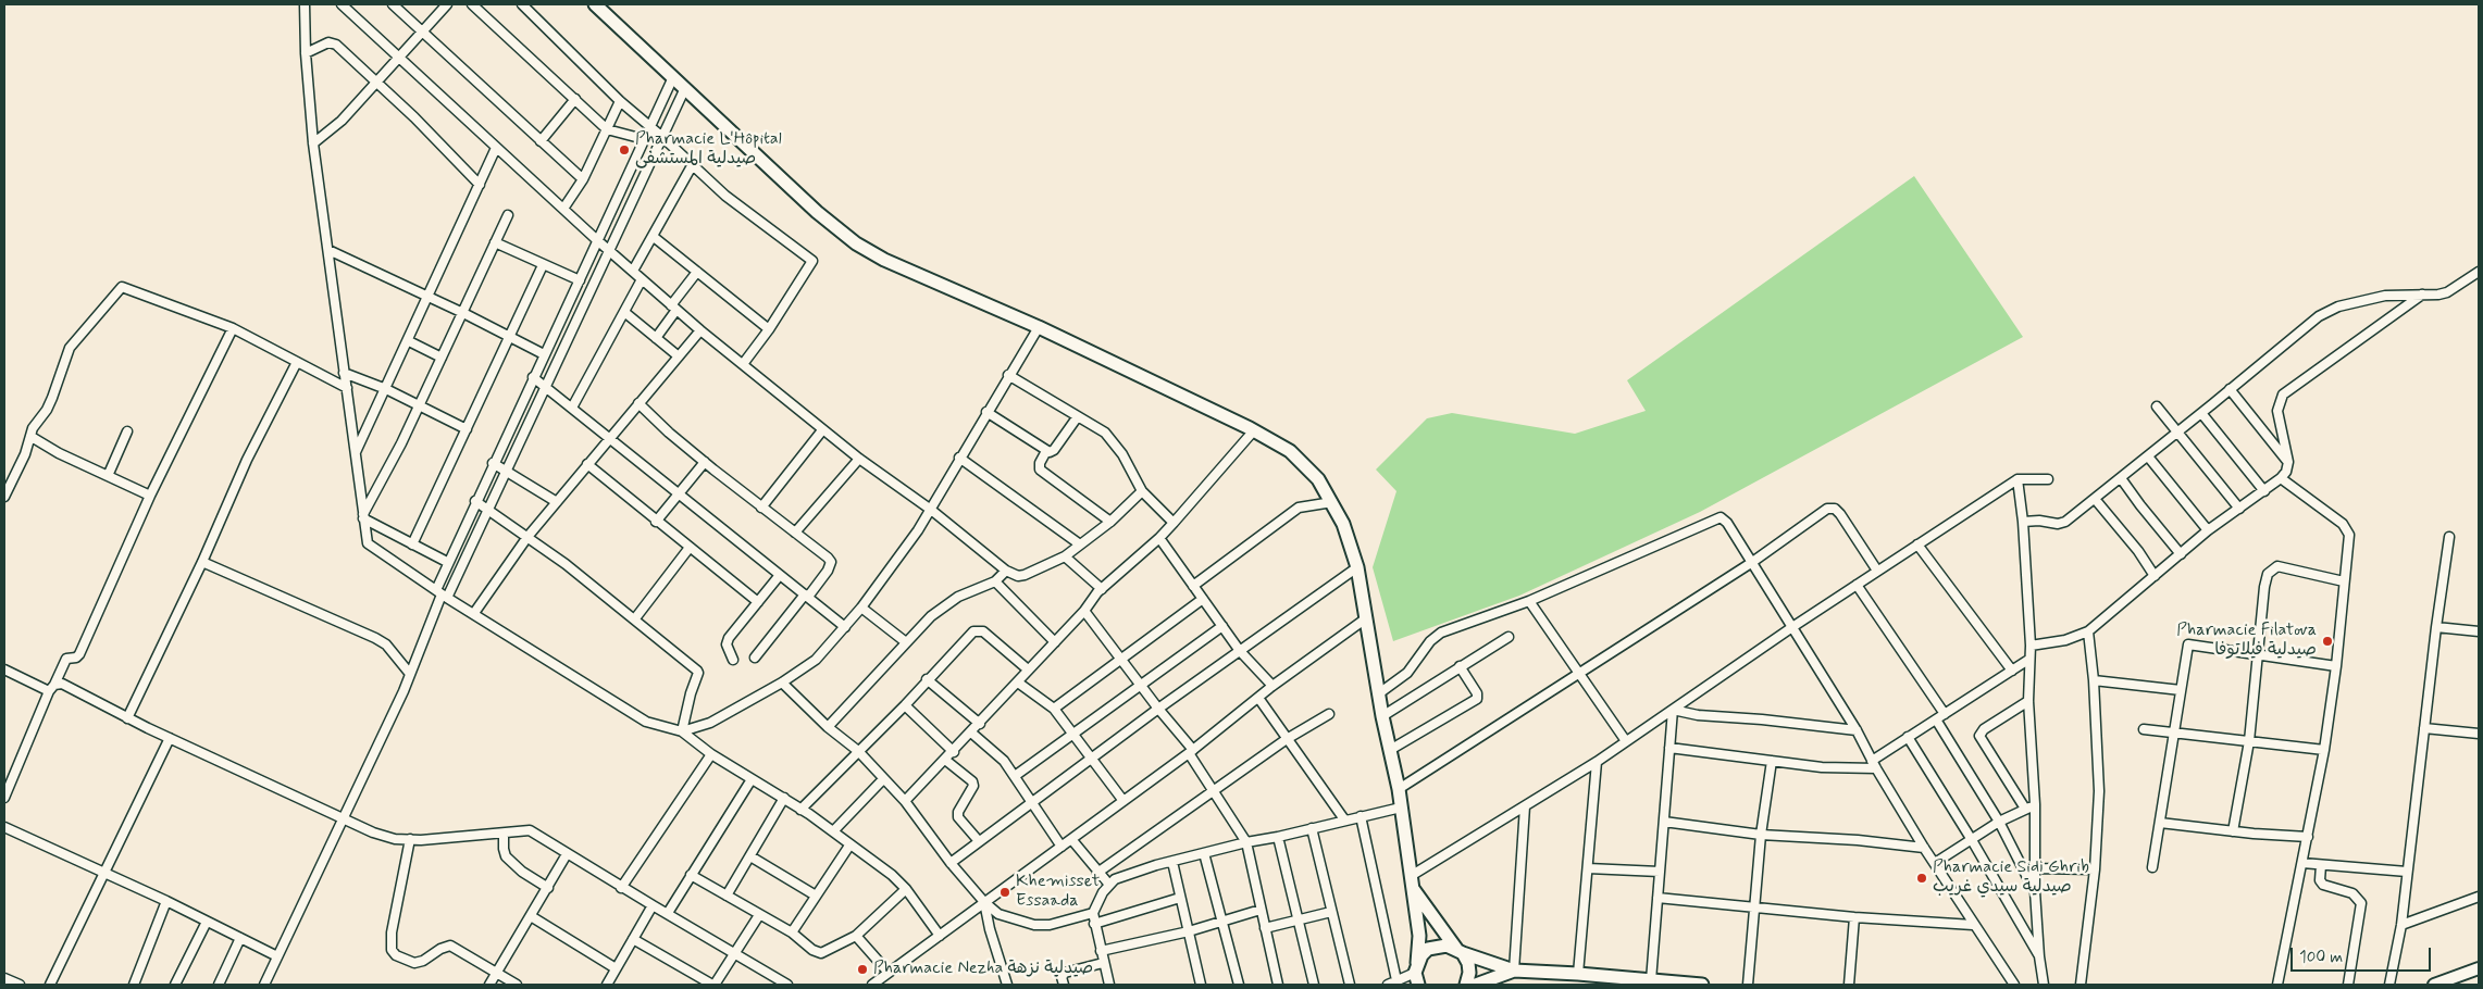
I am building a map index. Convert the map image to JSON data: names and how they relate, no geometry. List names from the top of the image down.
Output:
{
  "places": [
    "Pharmacie L'Hôpital صيدلية المستشفى",
    "Pharmacie Filatova صيدلية فيلاتوفا",
    "Pharmacie Sidi Ghrib صيدلية سيدي غريب",
    "Khemisset Essaada",
    "Pharmacie Nezha صيدلية نزهة"
  ],
  "scale_bar": "100 m"
}
